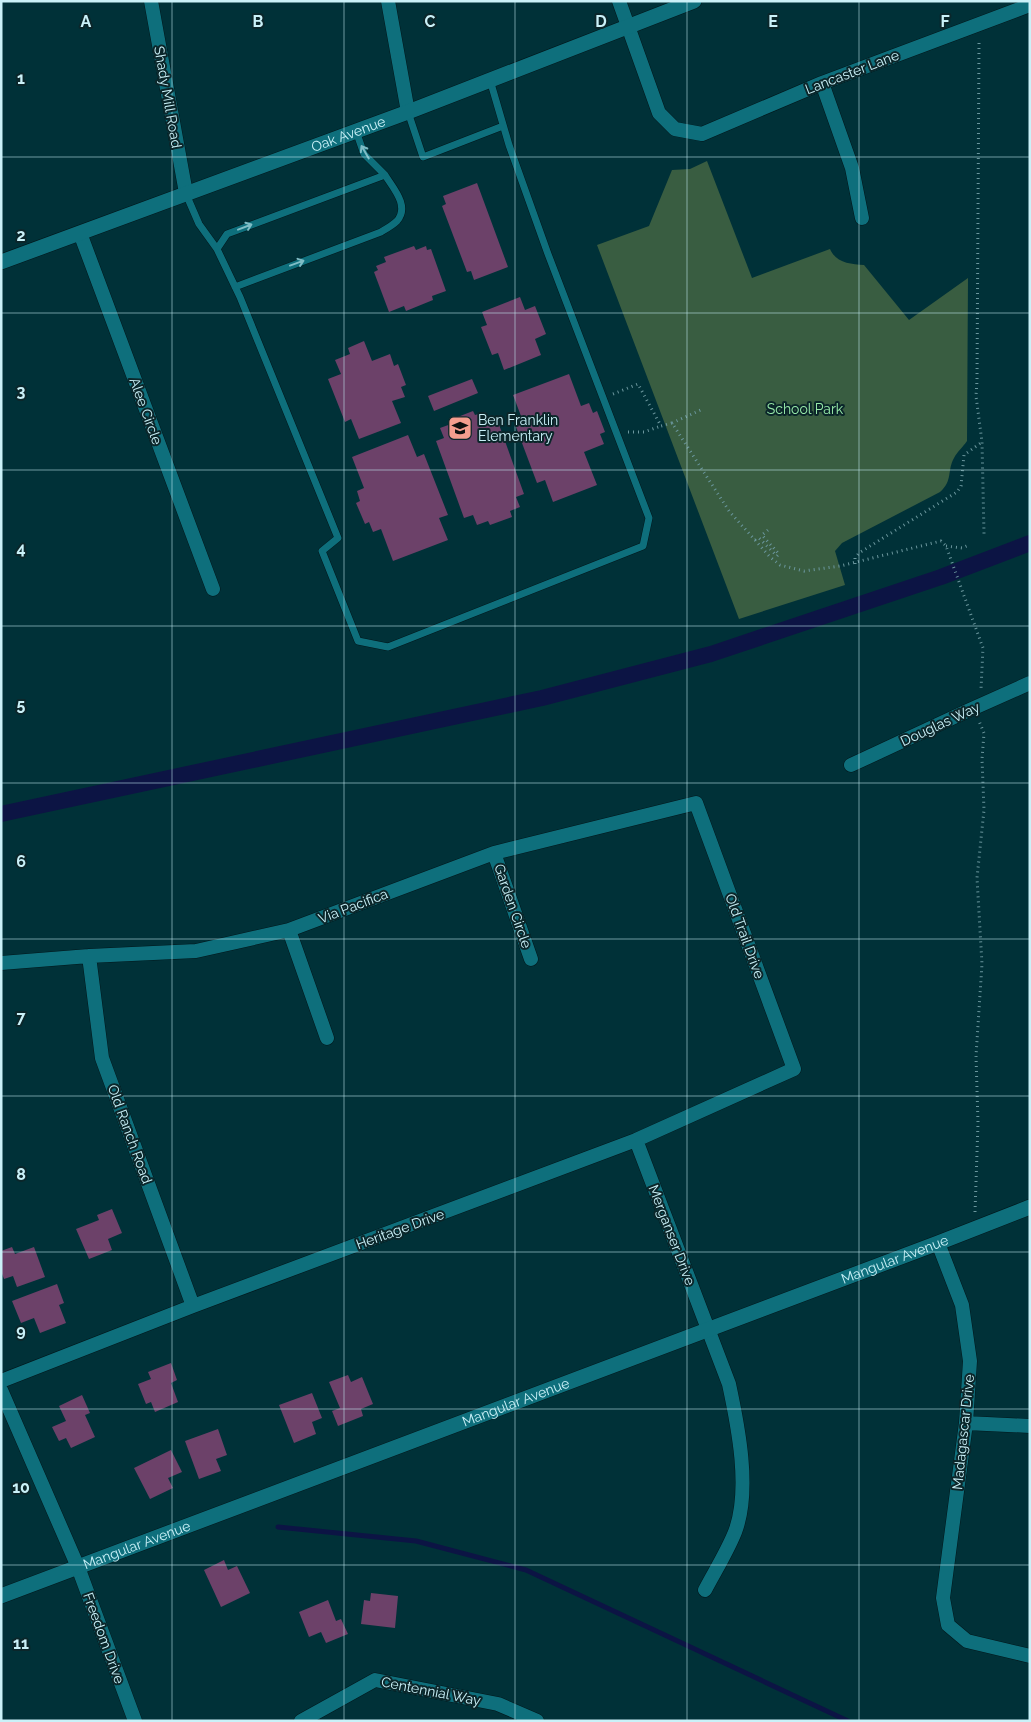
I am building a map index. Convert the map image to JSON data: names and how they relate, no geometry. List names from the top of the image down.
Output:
{
  "streets": {
    "street": [
      "Lancaster Lane",
      "Shady Mill Road",
      "Oak Avenue",
      "Alee Circle",
      "Douglas Way",
      "Via Pacifica",
      "Garden Circle",
      "Old Trail Drive",
      "Old Ranch Road",
      "Heritage Drive",
      "Merganser Drive",
      "Mangular Avenue",
      "Madagascar Drive",
      "Freedom Drive",
      "Centennial Way"
    ]
  },
  "crossings": [
    ["Lancaster Lane", "Oak Avenue"],
    ["Shady Mill Road", "Oak Avenue"],
    ["Oak Avenue", "Alee Circle"],
    ["Via Pacifica", "Garden Circle"],
    ["Via Pacifica", "Old Trail Drive"],
    ["Via Pacifica", "Old Ranch Road"],
    ["Old Trail Drive", "Heritage Drive"],
    ["Old Ranch Road", "Heritage Drive"],
    ["Heritage Drive", "Merganser Drive"],
    ["Merganser Drive", "Mangular Avenue"],
    ["Mangular Avenue", "Madagascar Drive"],
    ["Mangular Avenue", "Freedom Drive"]
  ],
  "parks": ["School Park"],
  "places": {
    "school or university": ["Ben Franklin Elementary"]
  },
  "grid": {
    "columns": [
      "A",
      "B",
      "C",
      "D",
      "E",
      "F"
    ],
    "rows": [
      "1",
      "2",
      "3",
      "4",
      "5",
      "6",
      "7",
      "8",
      "9",
      "10",
      "11"
    ]
  }
}
